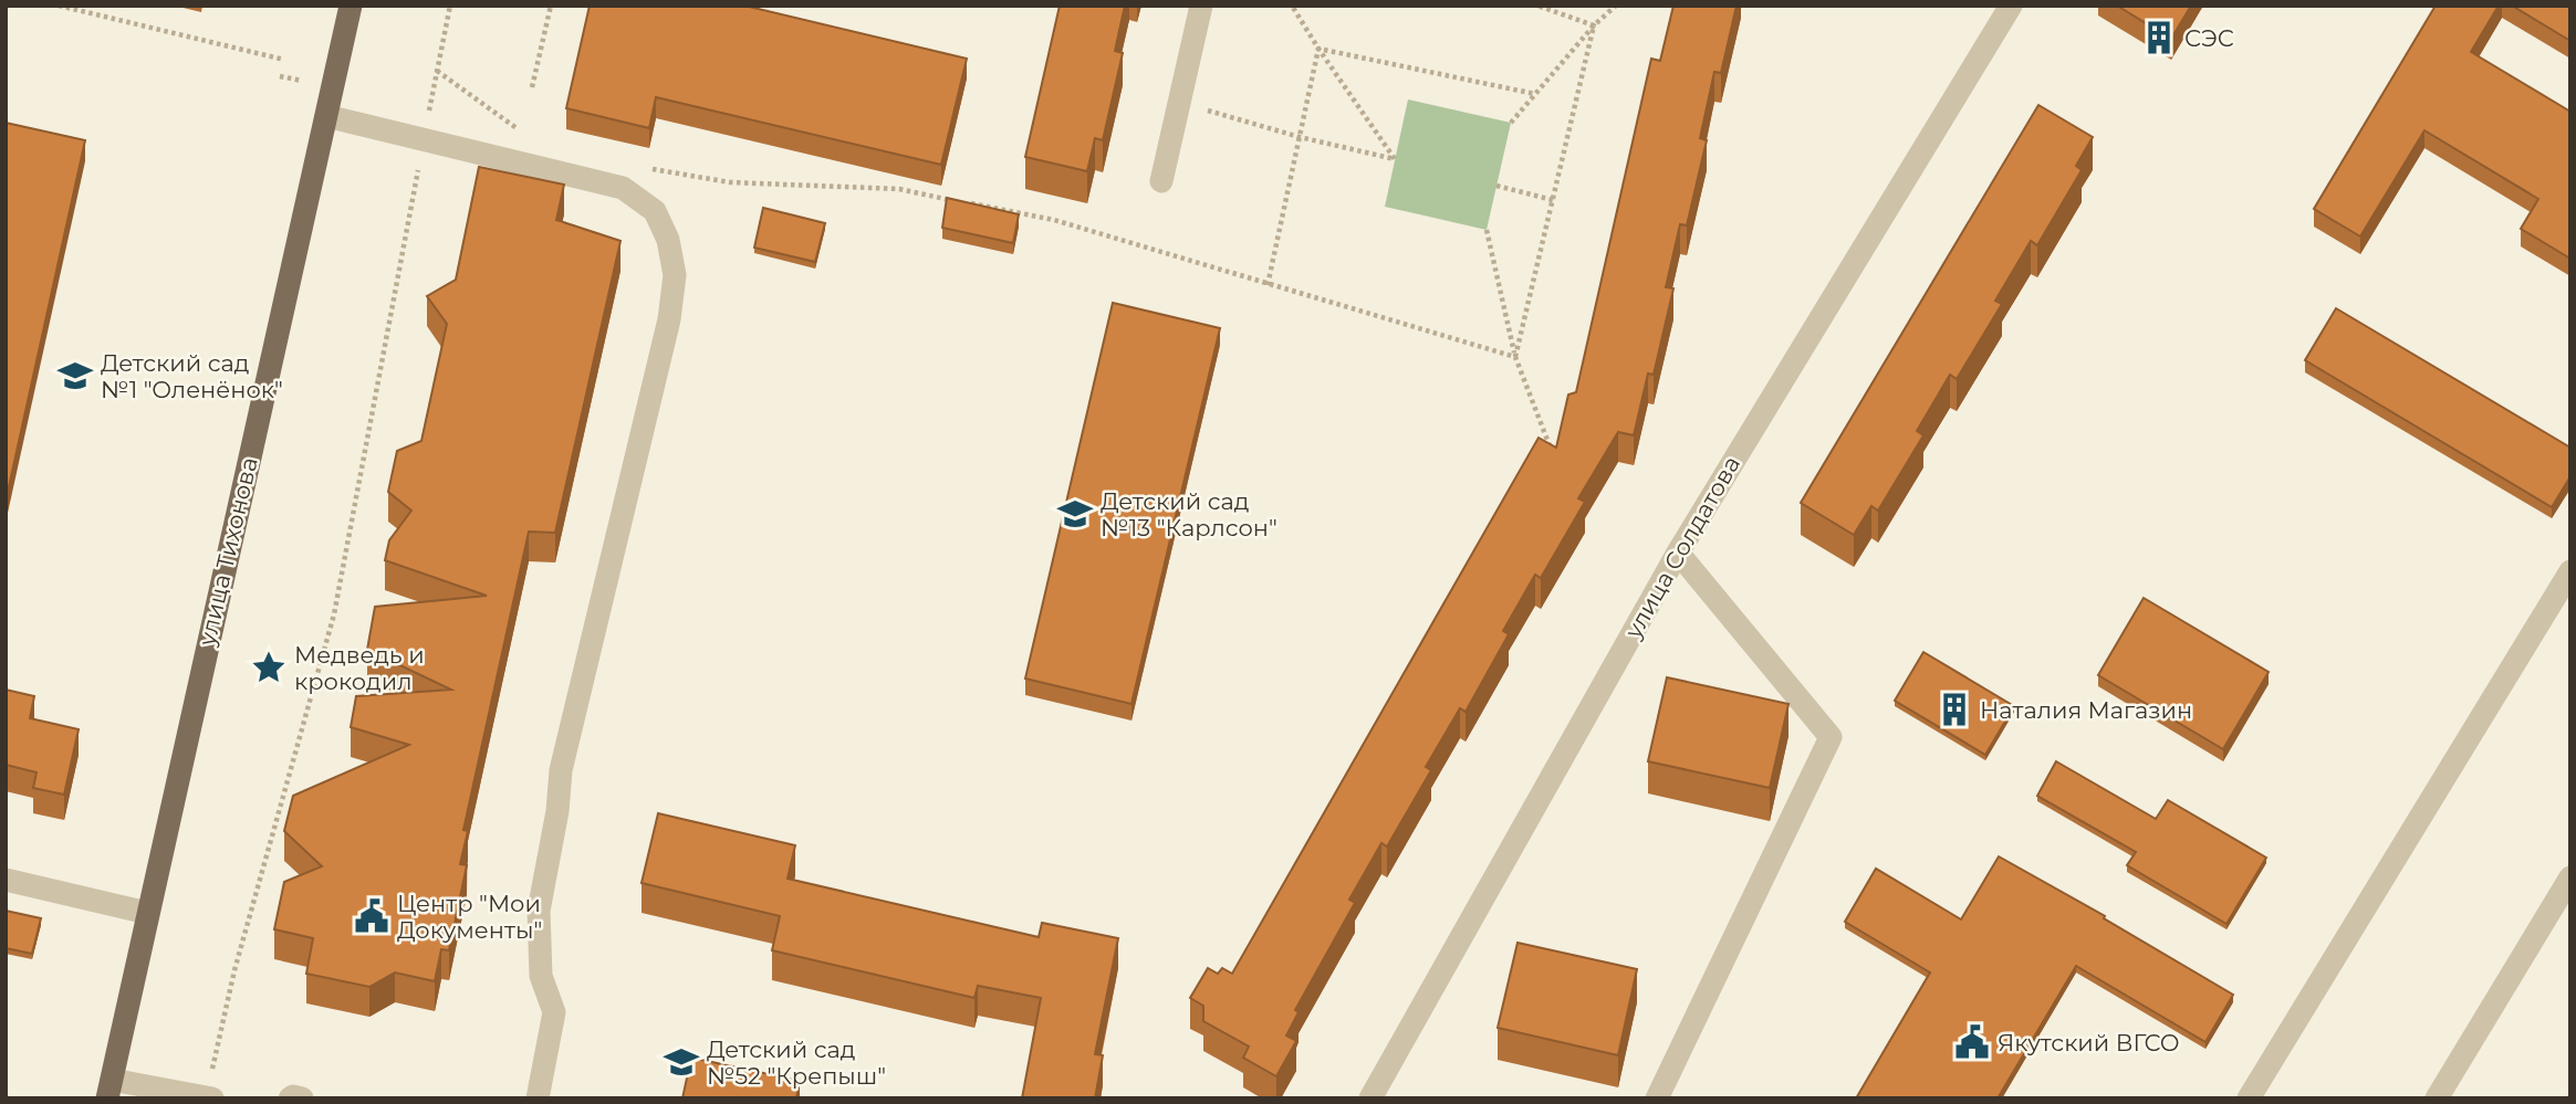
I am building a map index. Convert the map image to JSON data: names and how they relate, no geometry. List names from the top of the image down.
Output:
{
  "streets": {
    "main road": ["улица Тихонова"],
    "street": ["улица Солдатова"]
  },
  "places": {
    "building": ["СЭС", "Наталия Магазин"],
    "school or university": ["Детский сад №1 \"Оленёнок\"", "Детский сад №13 \"Карлсон\"", "Детский сад №52 \"Крепыш\""],
    "place": ["Медведь и крокодил"],
    "public building": ["Центр \"Мои Документы\"", "Якутский ВГСО"]
  }
}
